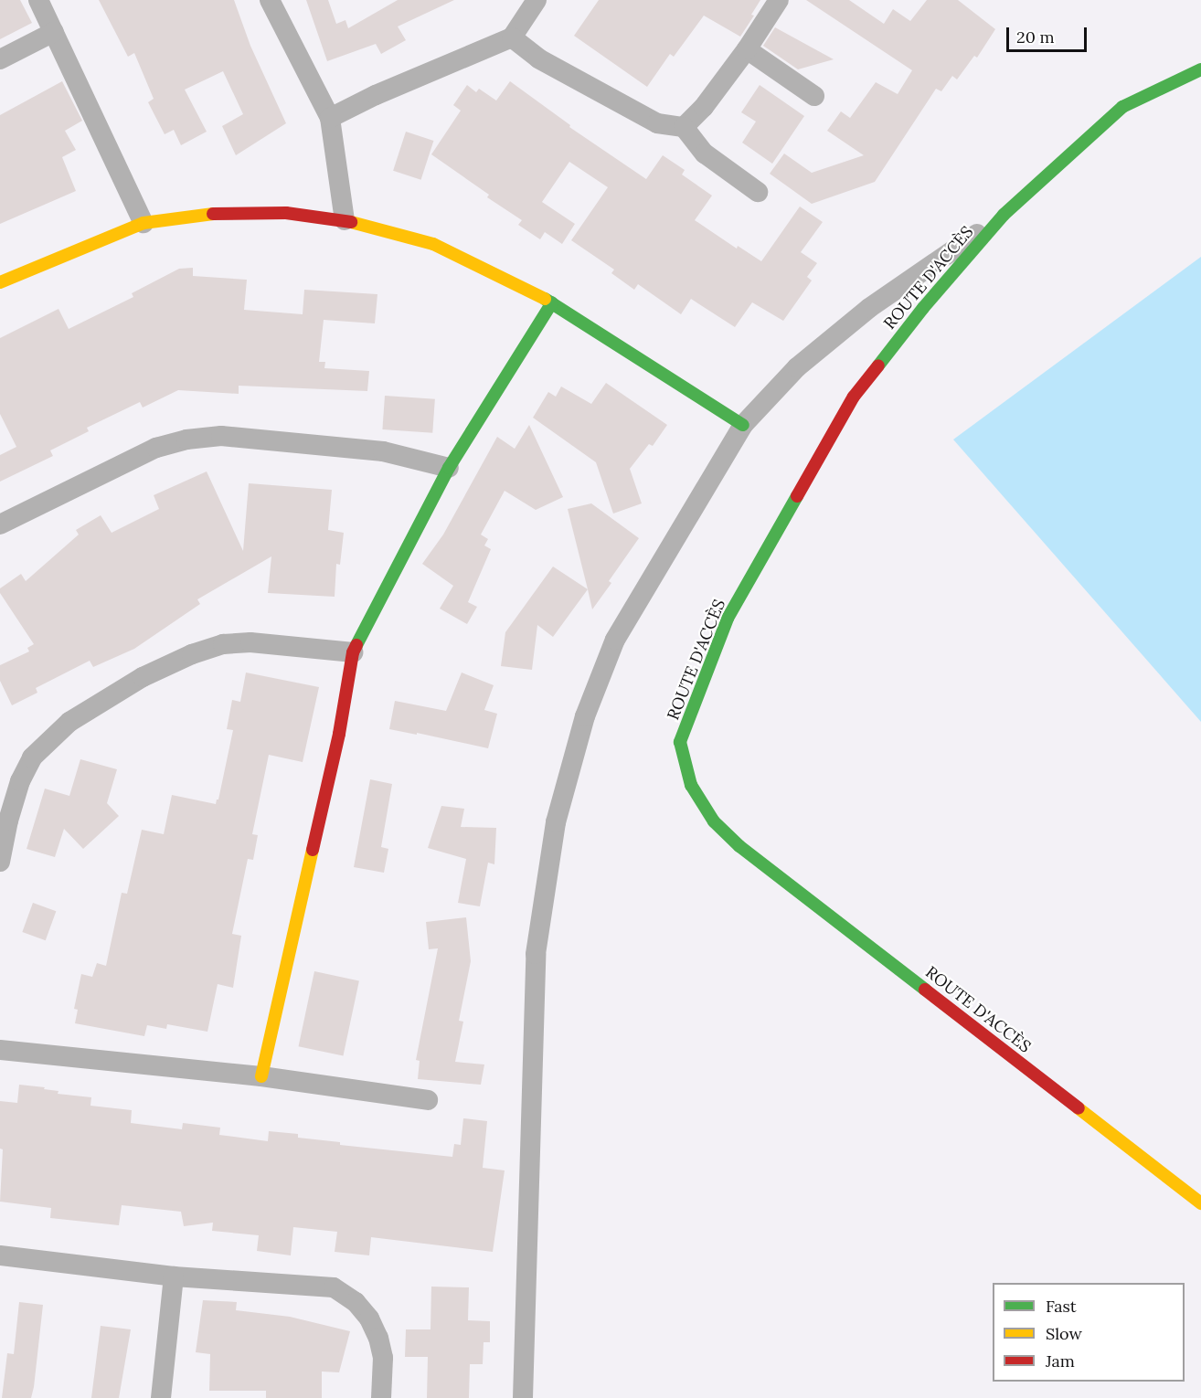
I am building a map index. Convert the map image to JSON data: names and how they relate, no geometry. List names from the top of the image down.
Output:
{
  "streets": {
    "street": ["ROUTE D'ACCÈS"]
  },
  "legend": ["Fast", "Slow", "Jam"],
  "scale_bar": "20 m"
}
